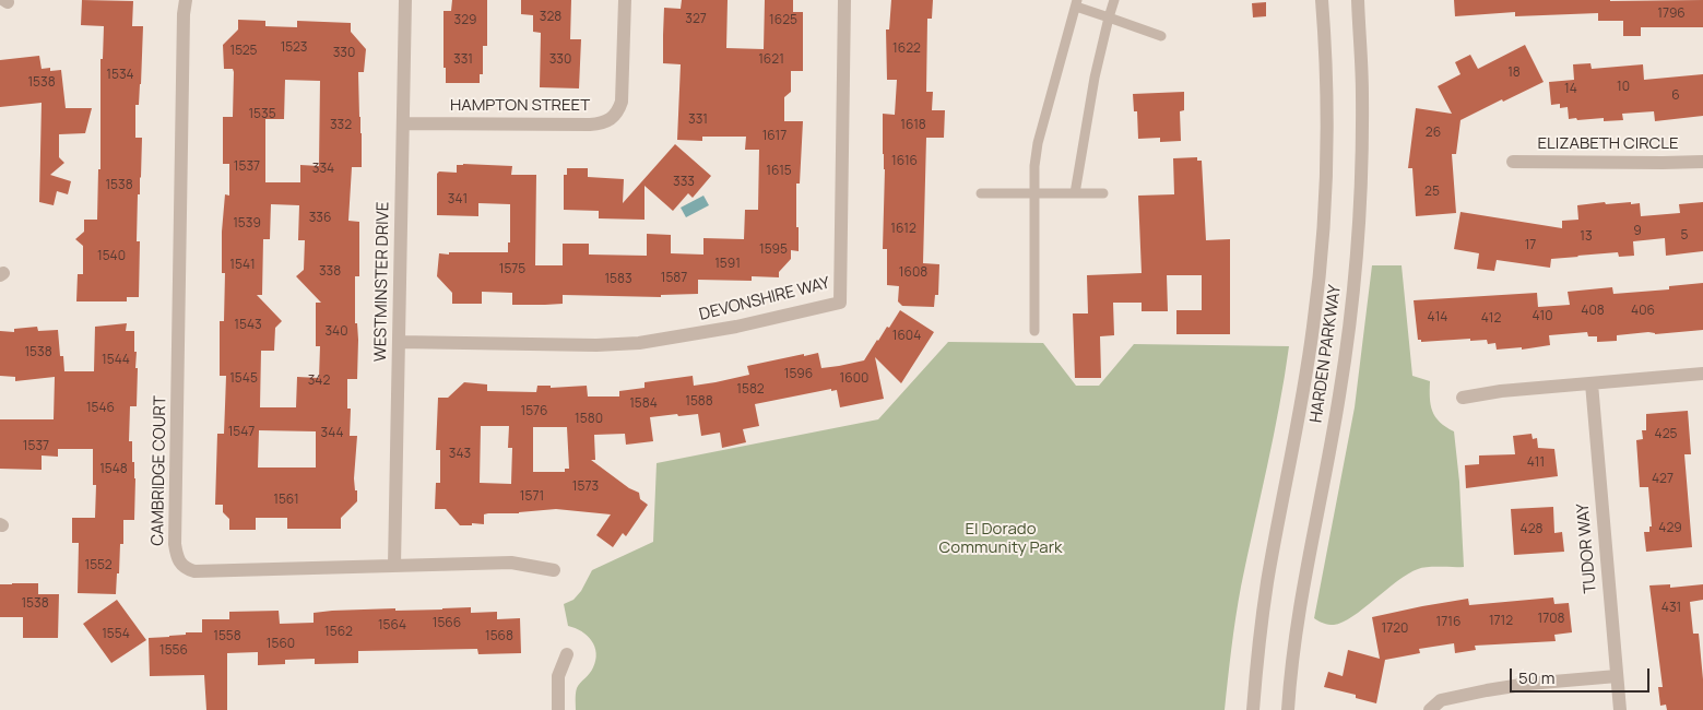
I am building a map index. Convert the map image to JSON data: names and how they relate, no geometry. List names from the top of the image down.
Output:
{
  "streets": {
    "street": [
      "HAMPTON STREET",
      "ELIZABETH CIRCLE",
      "WESTMINSTER DRIVE",
      "DEVONSHIRE WAY",
      "HARDEN PARKWAY",
      "CAMBRIDGE COURT",
      "TUDOR WAY"
    ]
  },
  "crossings": [
    ["HAMPTON STREET", "WESTMINSTER DRIVE"],
    ["WESTMINSTER DRIVE", "DEVONSHIRE WAY"],
    ["WESTMINSTER DRIVE", "CAMBRIDGE COURT"]
  ],
  "parks": ["El Dorado Community Park"],
  "house_numbers": [
    "1796",
    "328",
    "327",
    "329",
    "1625",
    "1523",
    "1622",
    "1525",
    "330",
    "331",
    "330",
    "1621",
    "18",
    "1534",
    "1538",
    "10",
    "14",
    "6",
    "1535",
    "331",
    "332",
    "1618",
    "26",
    "1617",
    "1616",
    "1537",
    "334",
    "1615",
    "333",
    "1538",
    "25",
    "341",
    "336",
    "1539",
    "1612",
    "9",
    "5",
    "13",
    "17",
    "1595",
    "1540",
    "1591",
    "1541",
    "1575",
    "338",
    "1608",
    "1587",
    "1583",
    "408",
    "406",
    "410",
    "414",
    "412",
    "1543",
    "340",
    "1604",
    "1538",
    "1544",
    "1596",
    "1545",
    "1600",
    "342",
    "1582",
    "1588",
    "1584",
    "1546",
    "1576",
    "1580",
    "1547",
    "344",
    "425",
    "1537",
    "343",
    "411",
    "1548",
    "427",
    "1573",
    "1571",
    "1561",
    "429",
    "428",
    "1552",
    "1538",
    "431",
    "1708",
    "1712",
    "1716",
    "1566",
    "1564",
    "1720",
    "1562",
    "1554",
    "1558",
    "1568",
    "1560",
    "1556"
  ],
  "scale_bar": "50 m"
}
